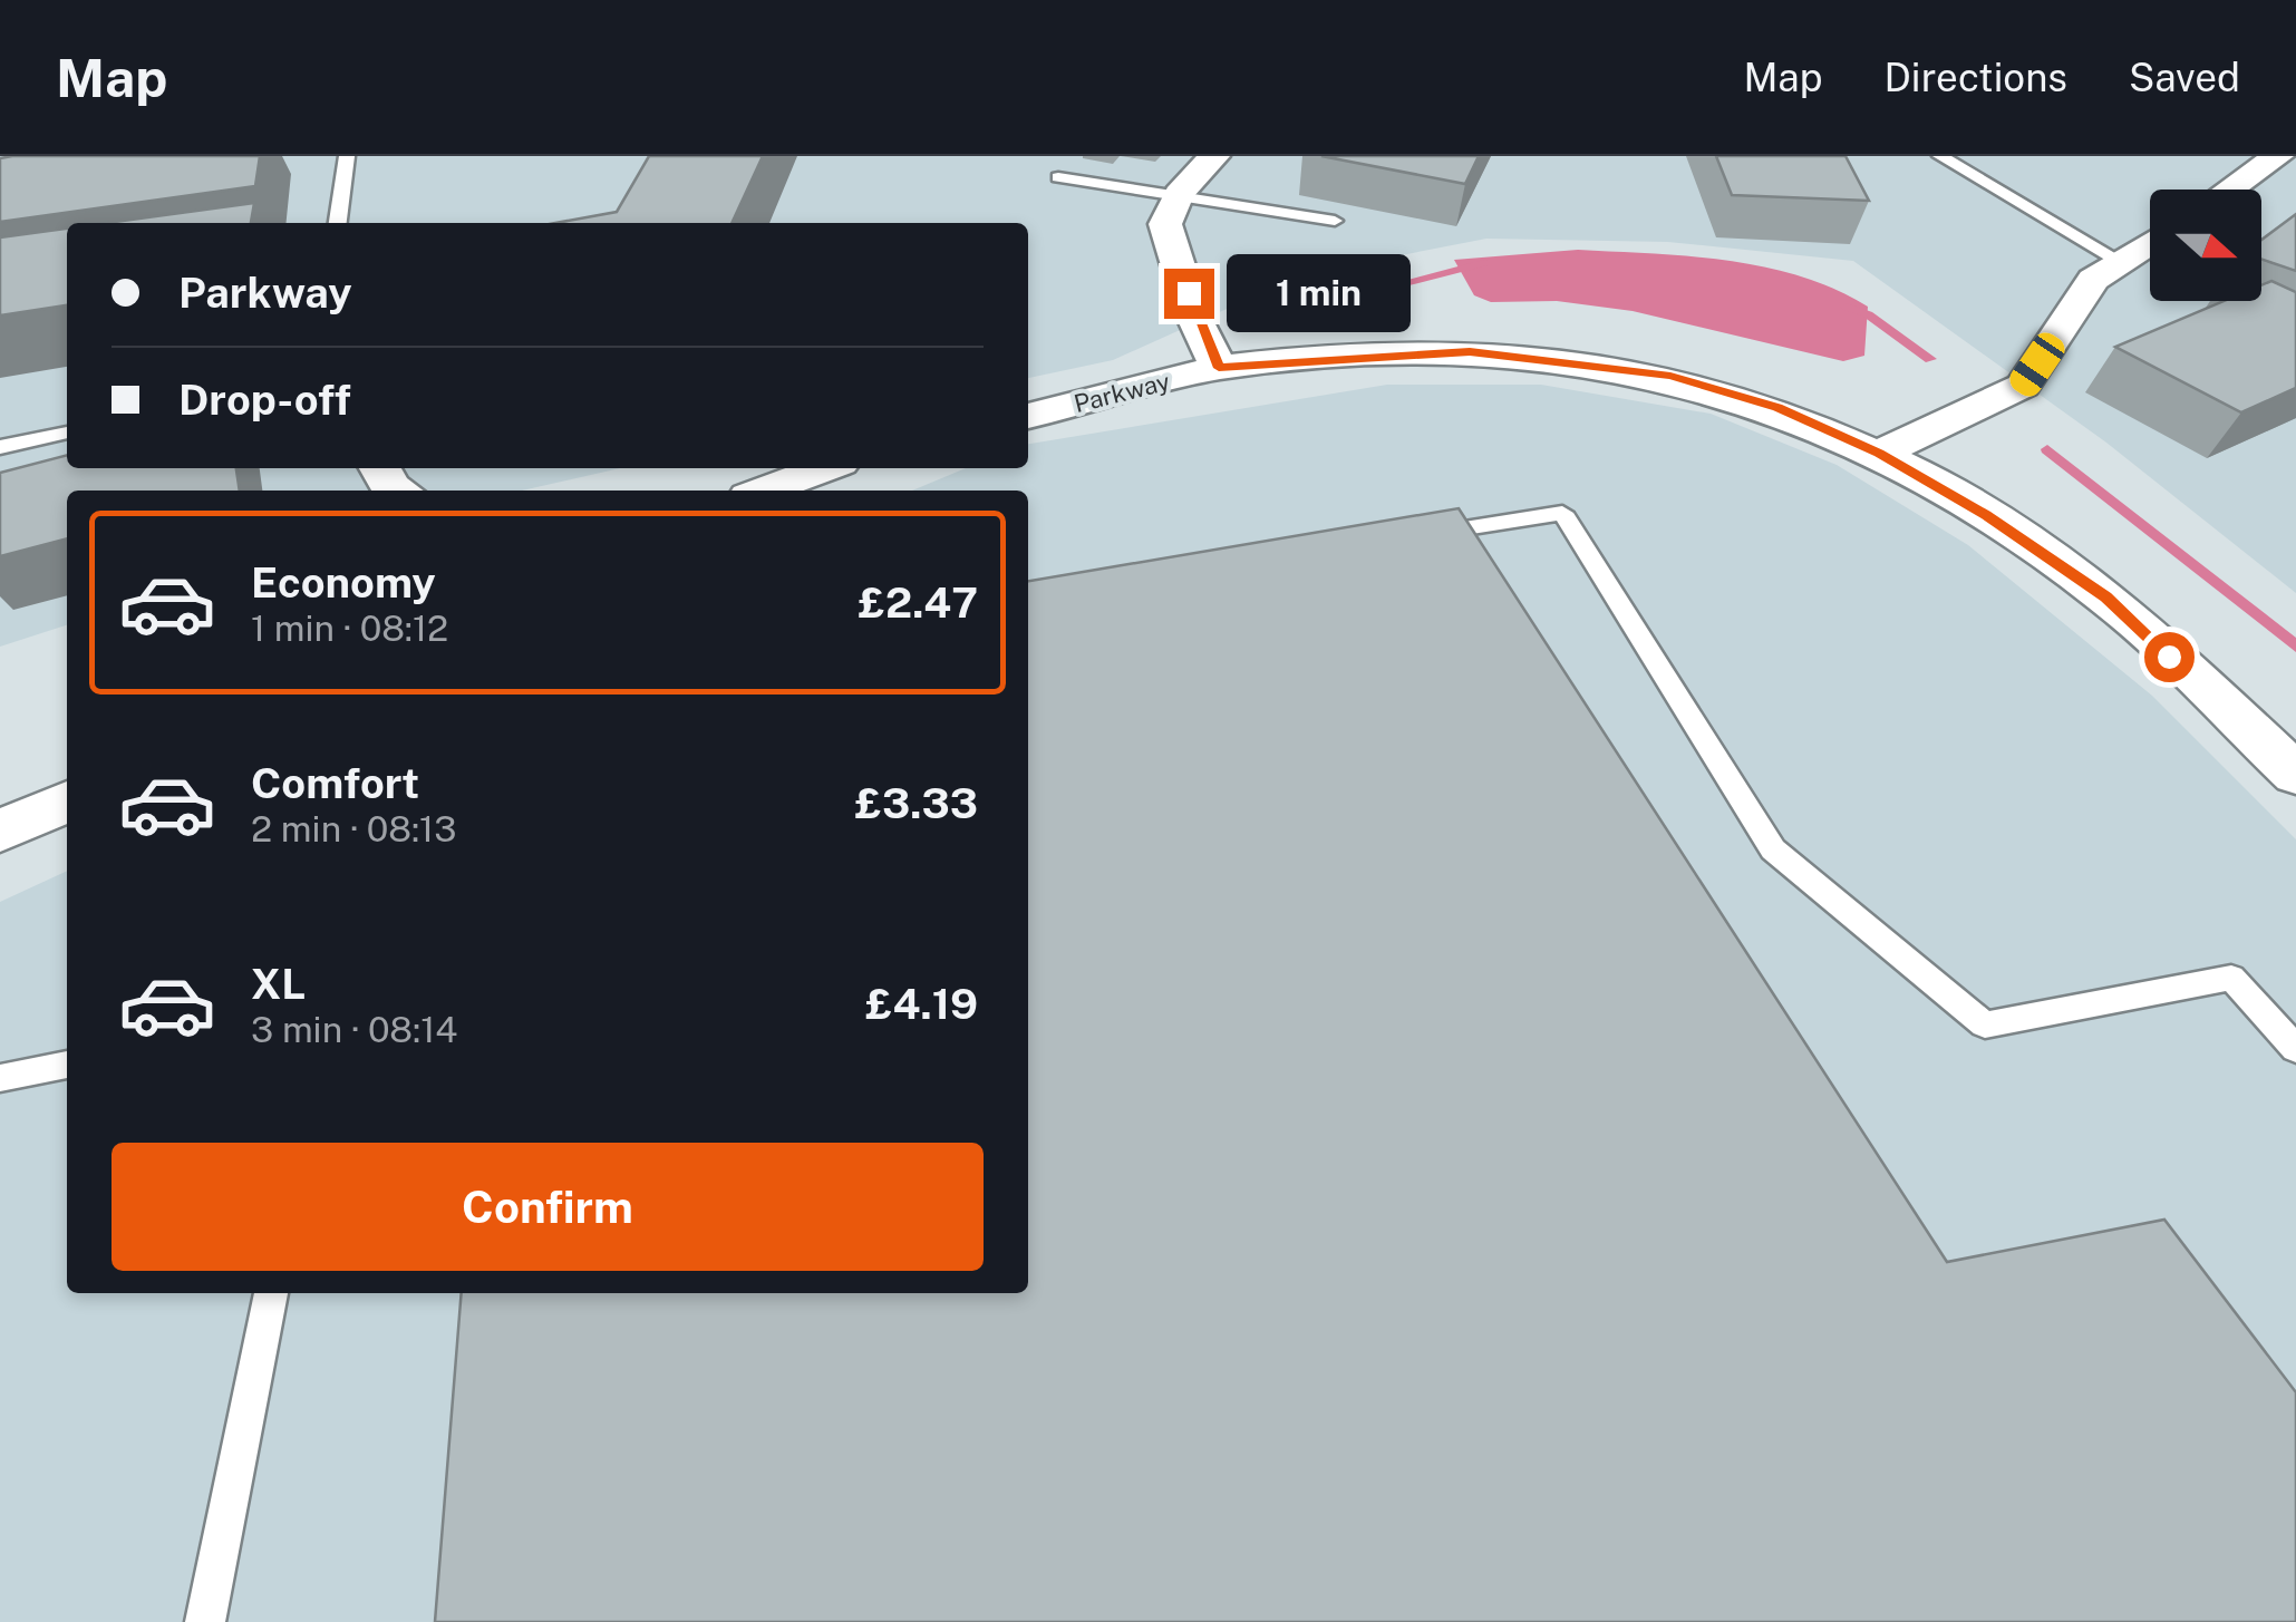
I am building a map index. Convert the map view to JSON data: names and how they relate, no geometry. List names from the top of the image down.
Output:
{
  "streets": {
    "street": ["Parkway"]
  },
  "north": "right",
  "page": {
    "header": "Map",
    "nav": ["Map", "Directions", "Saved"],
    "banner": ["Parkway", "Drop-off"],
    "bubble": "1 min",
    "list": [
      {
        "name": "Economy",
        "note": "1 min · 08:12",
        "value": "£2.47"
      },
      {
        "name": "Comfort",
        "note": "2 min · 08:13",
        "value": "£3.33"
      },
      {
        "name": "XL",
        "note": "3 min · 08:14",
        "value": "£4.19"
      }
    ],
    "buttons": "Confirm"
  }
}
